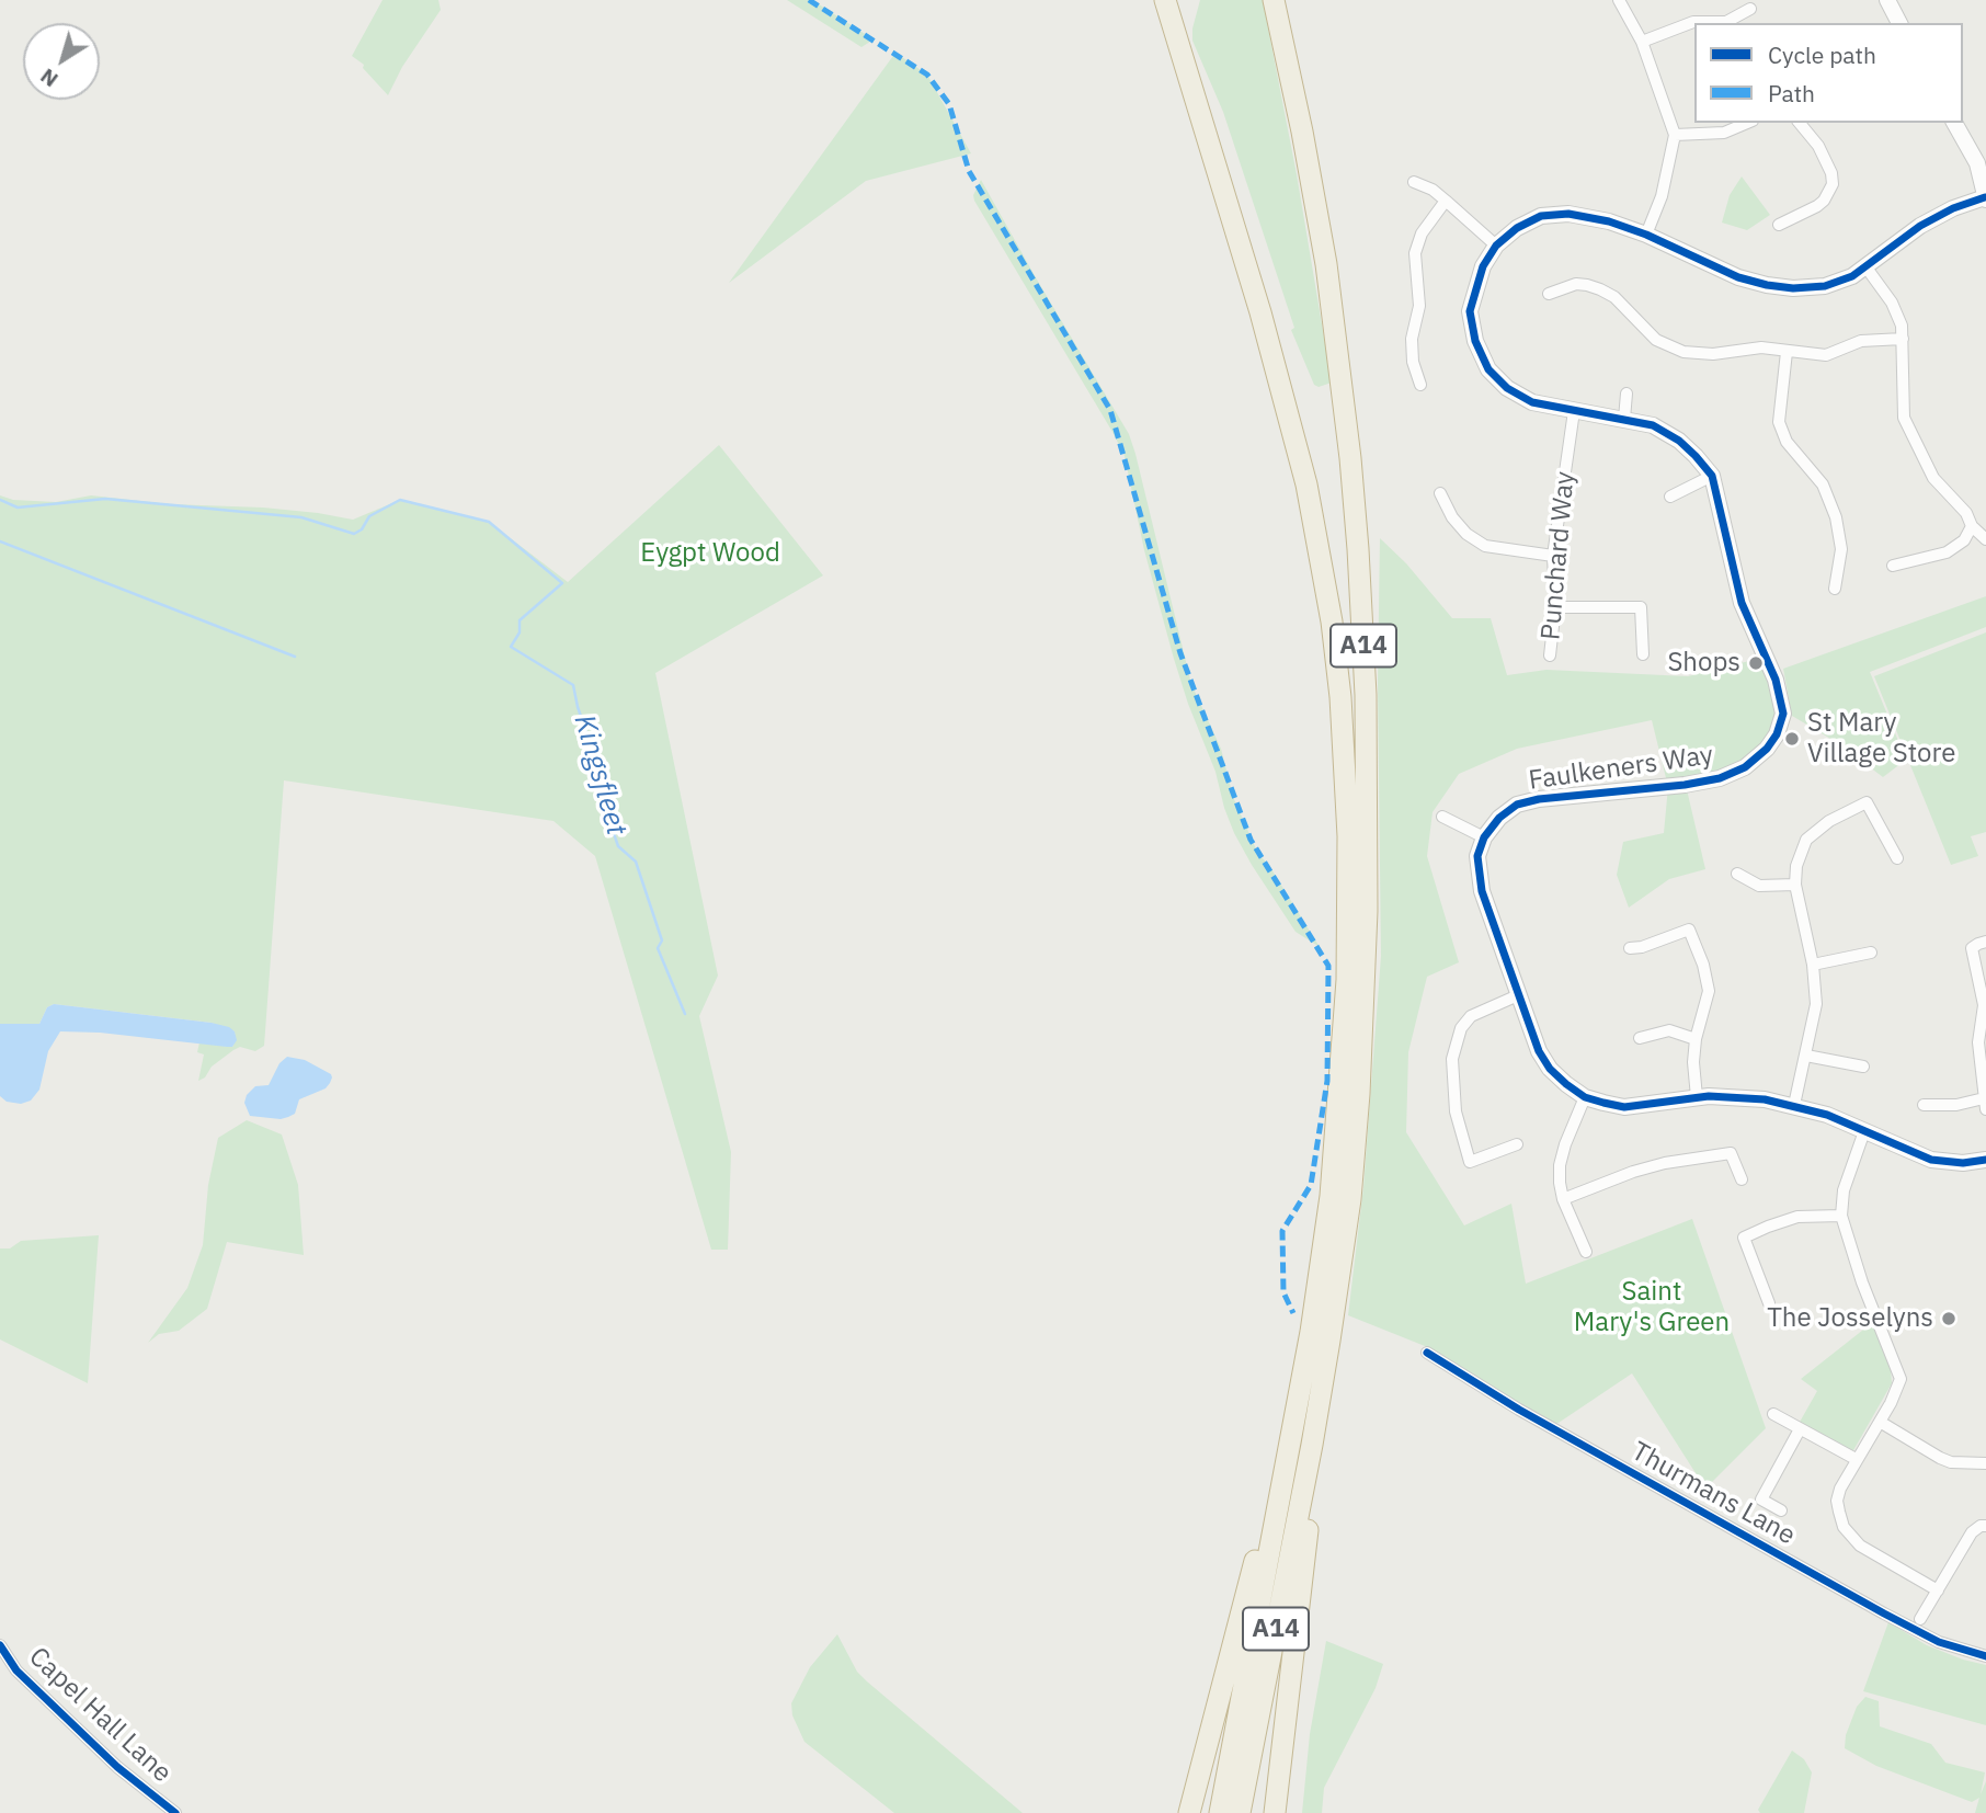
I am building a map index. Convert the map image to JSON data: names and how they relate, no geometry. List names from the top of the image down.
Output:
{
  "streets": {
    "highway": ["A14"],
    "street": [
      "Punchard Way",
      "Faulkeners Way",
      "Thurmans Lane",
      "Capel Hall Lane"
    ]
  },
  "crossings": [
    ["Punchard Way", "Faulkeners Way"]
  ],
  "water": ["Kingsfleet"],
  "parks": ["Eygpt Wood", "Saint Mary's Green"],
  "places": ["Shops", "St Mary Village Store", "The Josselyns"],
  "legend": ["Cycle path", "Path"],
  "north": "bottom left"
}
